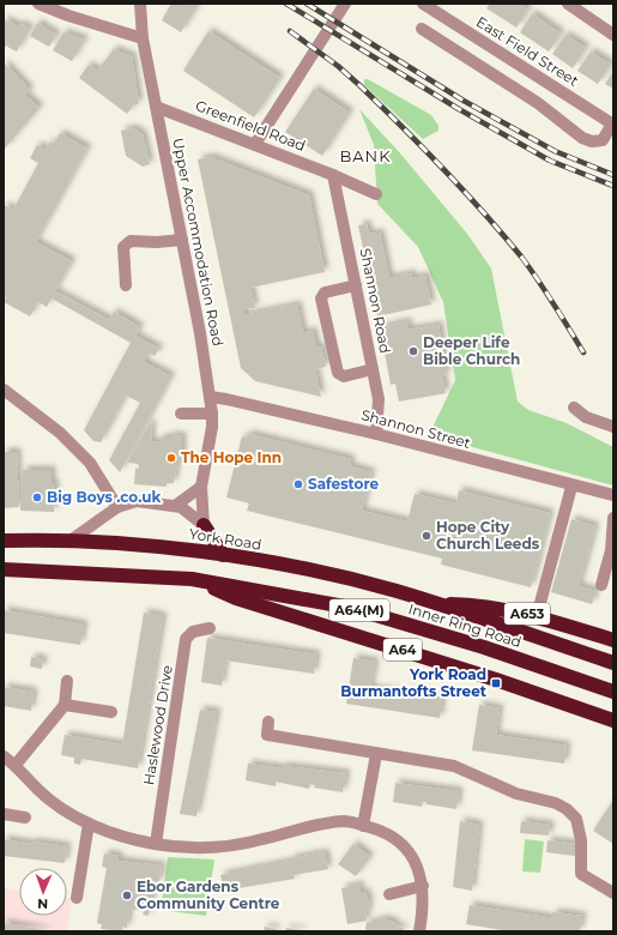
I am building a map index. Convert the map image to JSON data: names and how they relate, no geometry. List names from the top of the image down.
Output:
{
  "streets": {
    "highway": [
      "York Road",
      "A64(M)",
      "A653",
      "Inner Ring Road",
      "A64"
    ],
    "street": [
      "East Field Street",
      "Greenfield Road",
      "Upper Accommodation Road",
      "Shannon Road",
      "Shannon Street",
      "Haslewood Drive"
    ]
  },
  "crossings": [
    ["Greenfield Road", "Upper Accommodation Road"],
    ["Greenfield Road", "Shannon Road"],
    ["Upper Accommodation Road", "Shannon Street"],
    ["Shannon Road", "Shannon Street"],
    ["York Road", "A653"],
    ["York Road", "Inner Ring Road"],
    ["A653", "Inner Ring Road"],
    ["Inner Ring Road", "A64"]
  ],
  "districts": ["BANK"],
  "places": {
    "other": [
      "Deeper Life Bible Church",
      "The Hope Inn",
      "Safestore",
      "Big Boys .co.uk",
      "Hope City Church Leeds",
      "Ebor Gardens Community Centre"
    ],
    "transit": ["York Road Burmantofts Street"]
  },
  "north": "bottom"
}
